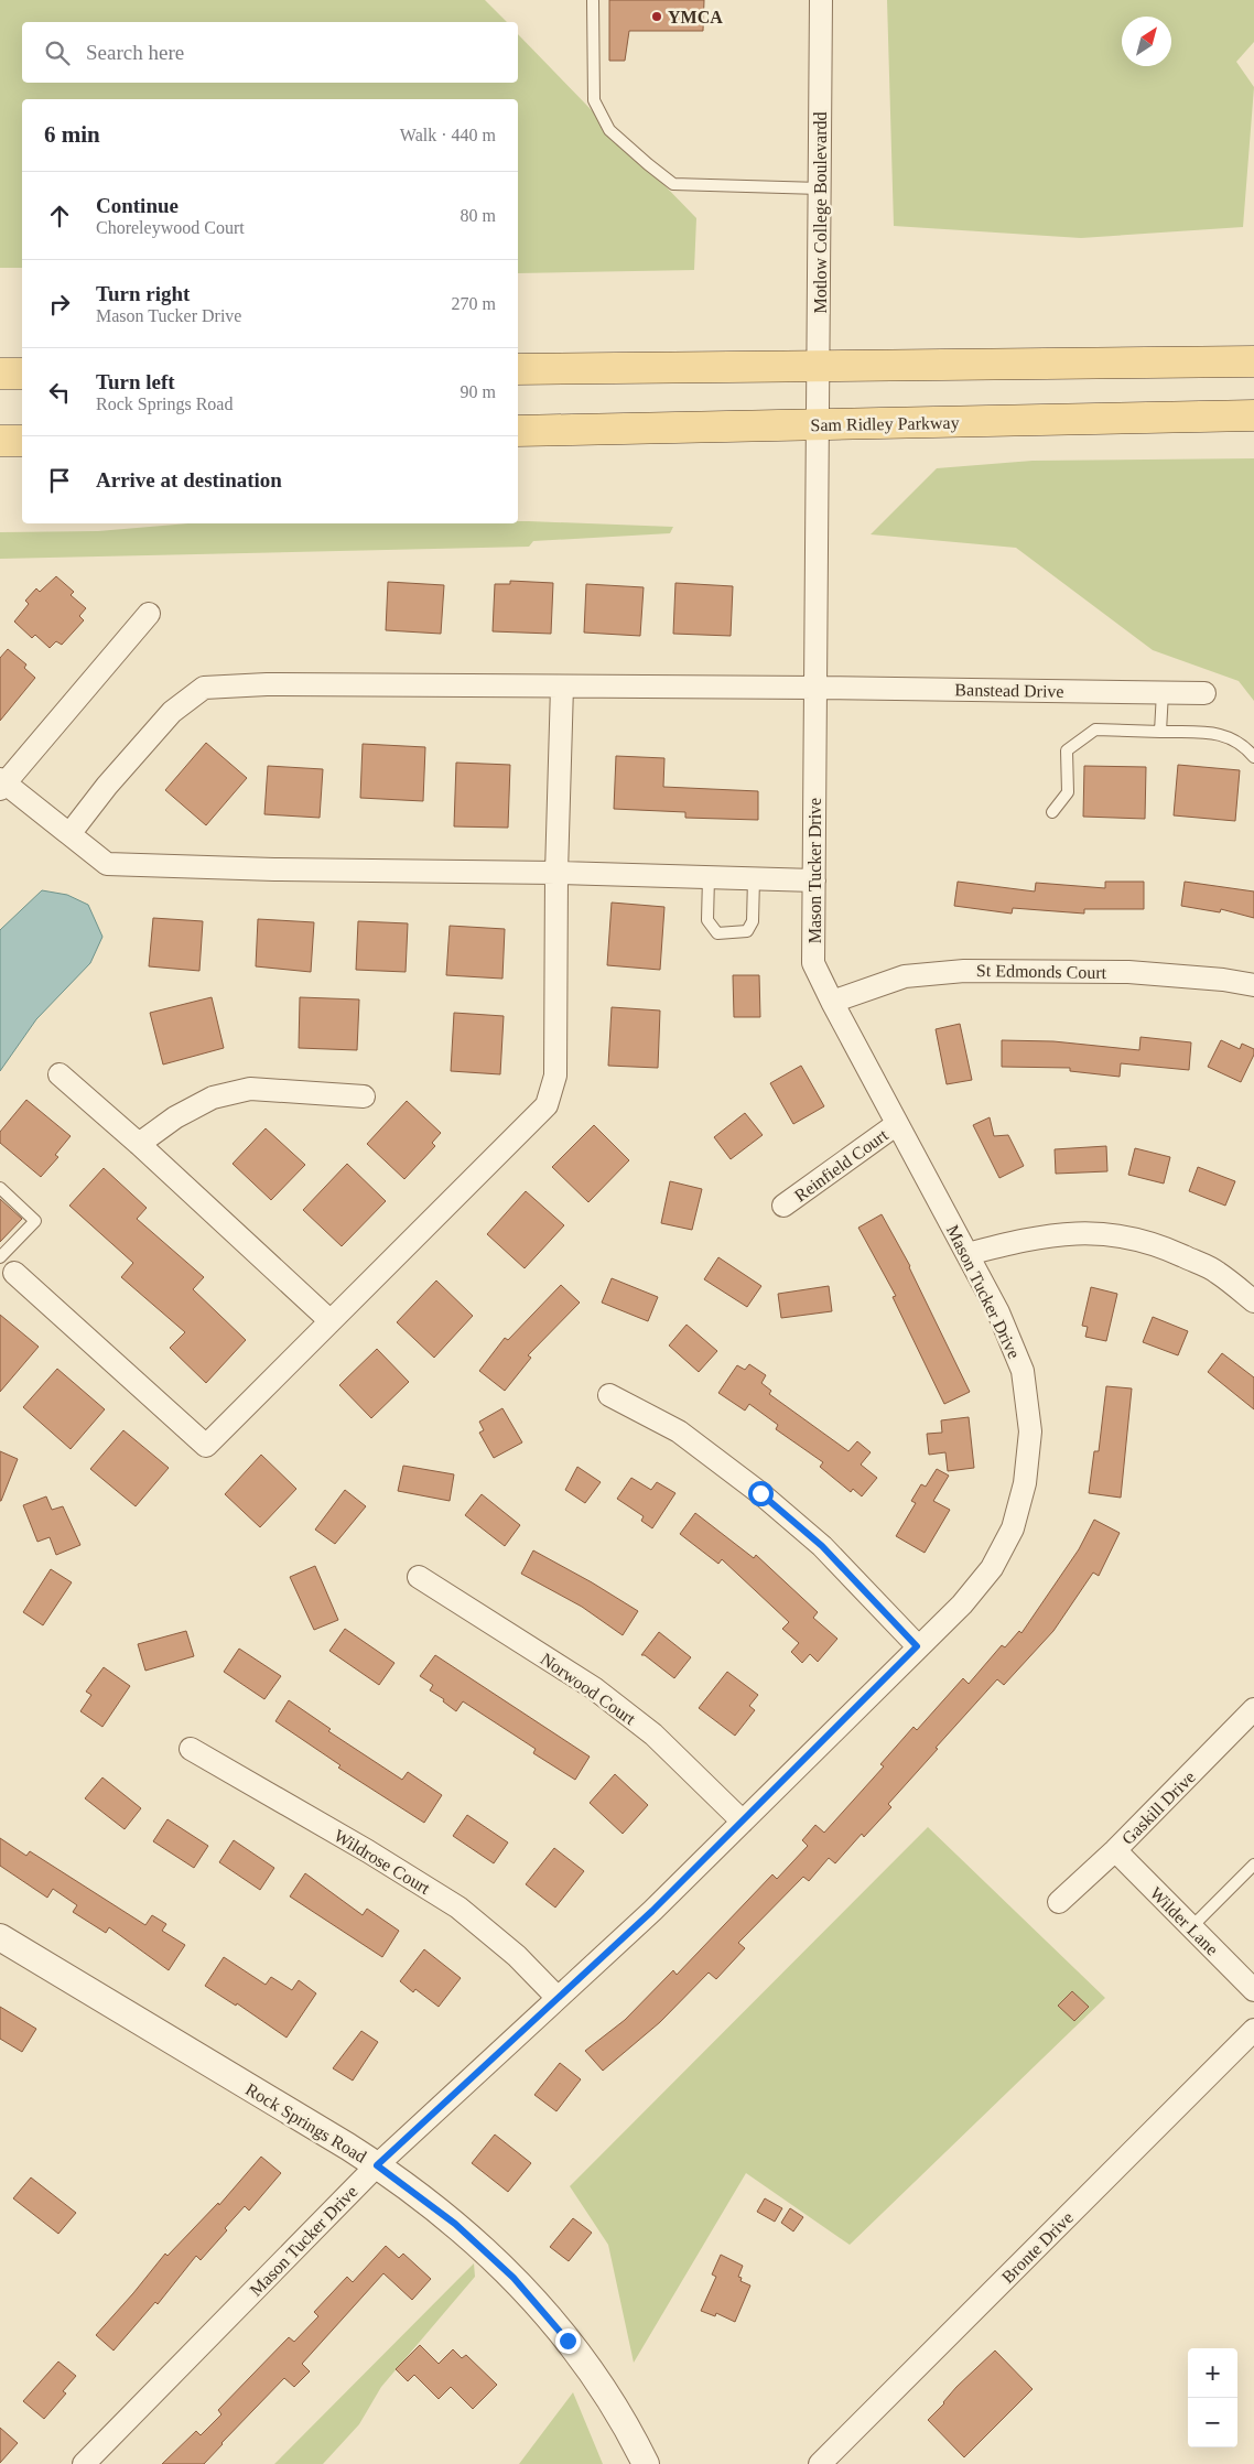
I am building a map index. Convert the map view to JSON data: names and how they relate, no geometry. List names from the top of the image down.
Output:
{
  "streets": {
    "main road": ["Sam Ridley Parkway"],
    "street": [
      "Motlow College Boulevardd",
      "Banstead Drive",
      "Mason Tucker Drive",
      "St Edmonds Court",
      "Reinfield Court",
      "Norwood Court",
      "Gaskill Drive",
      "Wildrose Court",
      "Wilder Lane",
      "Rock Springs Road",
      "Bronte Drive"
    ]
  },
  "crossings": [
    ["Motlow College Boulevardd", "Sam Ridley Parkway"],
    ["Motlow College Boulevardd", "Mason Tucker Drive"],
    ["Sam Ridley Parkway", "Mason Tucker Drive"],
    ["Banstead Drive", "Mason Tucker Drive"],
    ["Mason Tucker Drive", "St Edmonds Court"],
    ["Mason Tucker Drive", "Reinfield Court"],
    ["Mason Tucker Drive", "Norwood Court"],
    ["Mason Tucker Drive", "Wildrose Court"],
    ["Mason Tucker Drive", "Rock Springs Road"],
    ["Gaskill Drive", "Wilder Lane"]
  ],
  "places": ["YMCA"],
  "north": "top right",
  "page": {
    "search": "Search here",
    "heading": ["6 min", "Walk · 440 m"],
    "list": [
      ["Continue", "Choreleywood Court", "80 m"],
      ["Turn right", "Mason Tucker Drive", "270 m"],
      ["Turn left", "Rock Springs Road", "90 m"],
      "Arrive at destination"
    ],
    "map_buttons": ["+", "−"]
  }
}
